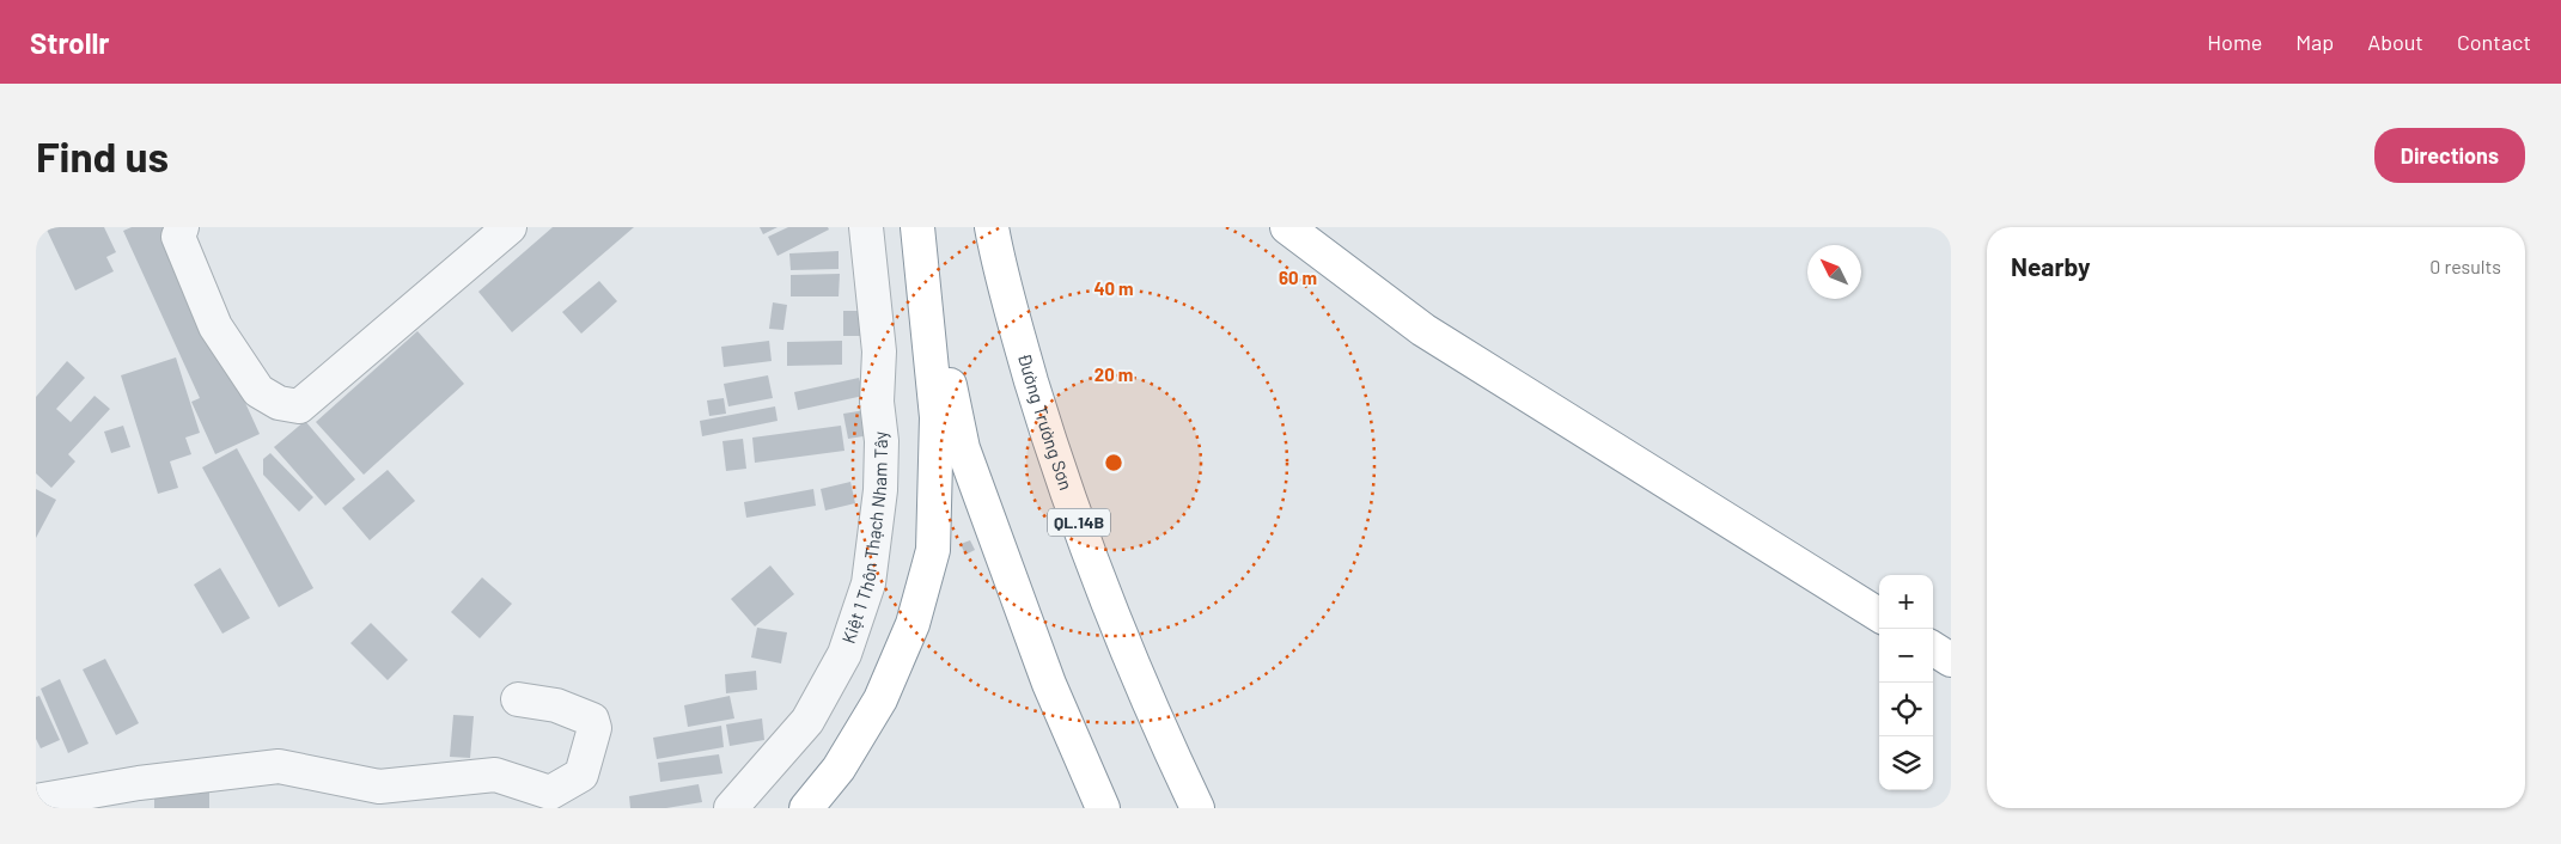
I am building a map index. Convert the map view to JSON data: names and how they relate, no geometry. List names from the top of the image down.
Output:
{
  "streets": {
    "highway": ["Đường Trường Sơn", "QL.14B"],
    "street": ["Kiệt 1 Thôn Thạch Nham Tây"]
  },
  "north": "top left",
  "page": {
    "header": "Strollr",
    "nav": [
      "Home",
      "Map",
      "About",
      "Contact"
    ],
    "buttons": "Directions",
    "title": "Find us",
    "heading": ["Nearby", "0 results"],
    "map_buttons": ["+", "−"]
  },
  "rings": ["60 m", "40 m", "20 m"]
}
